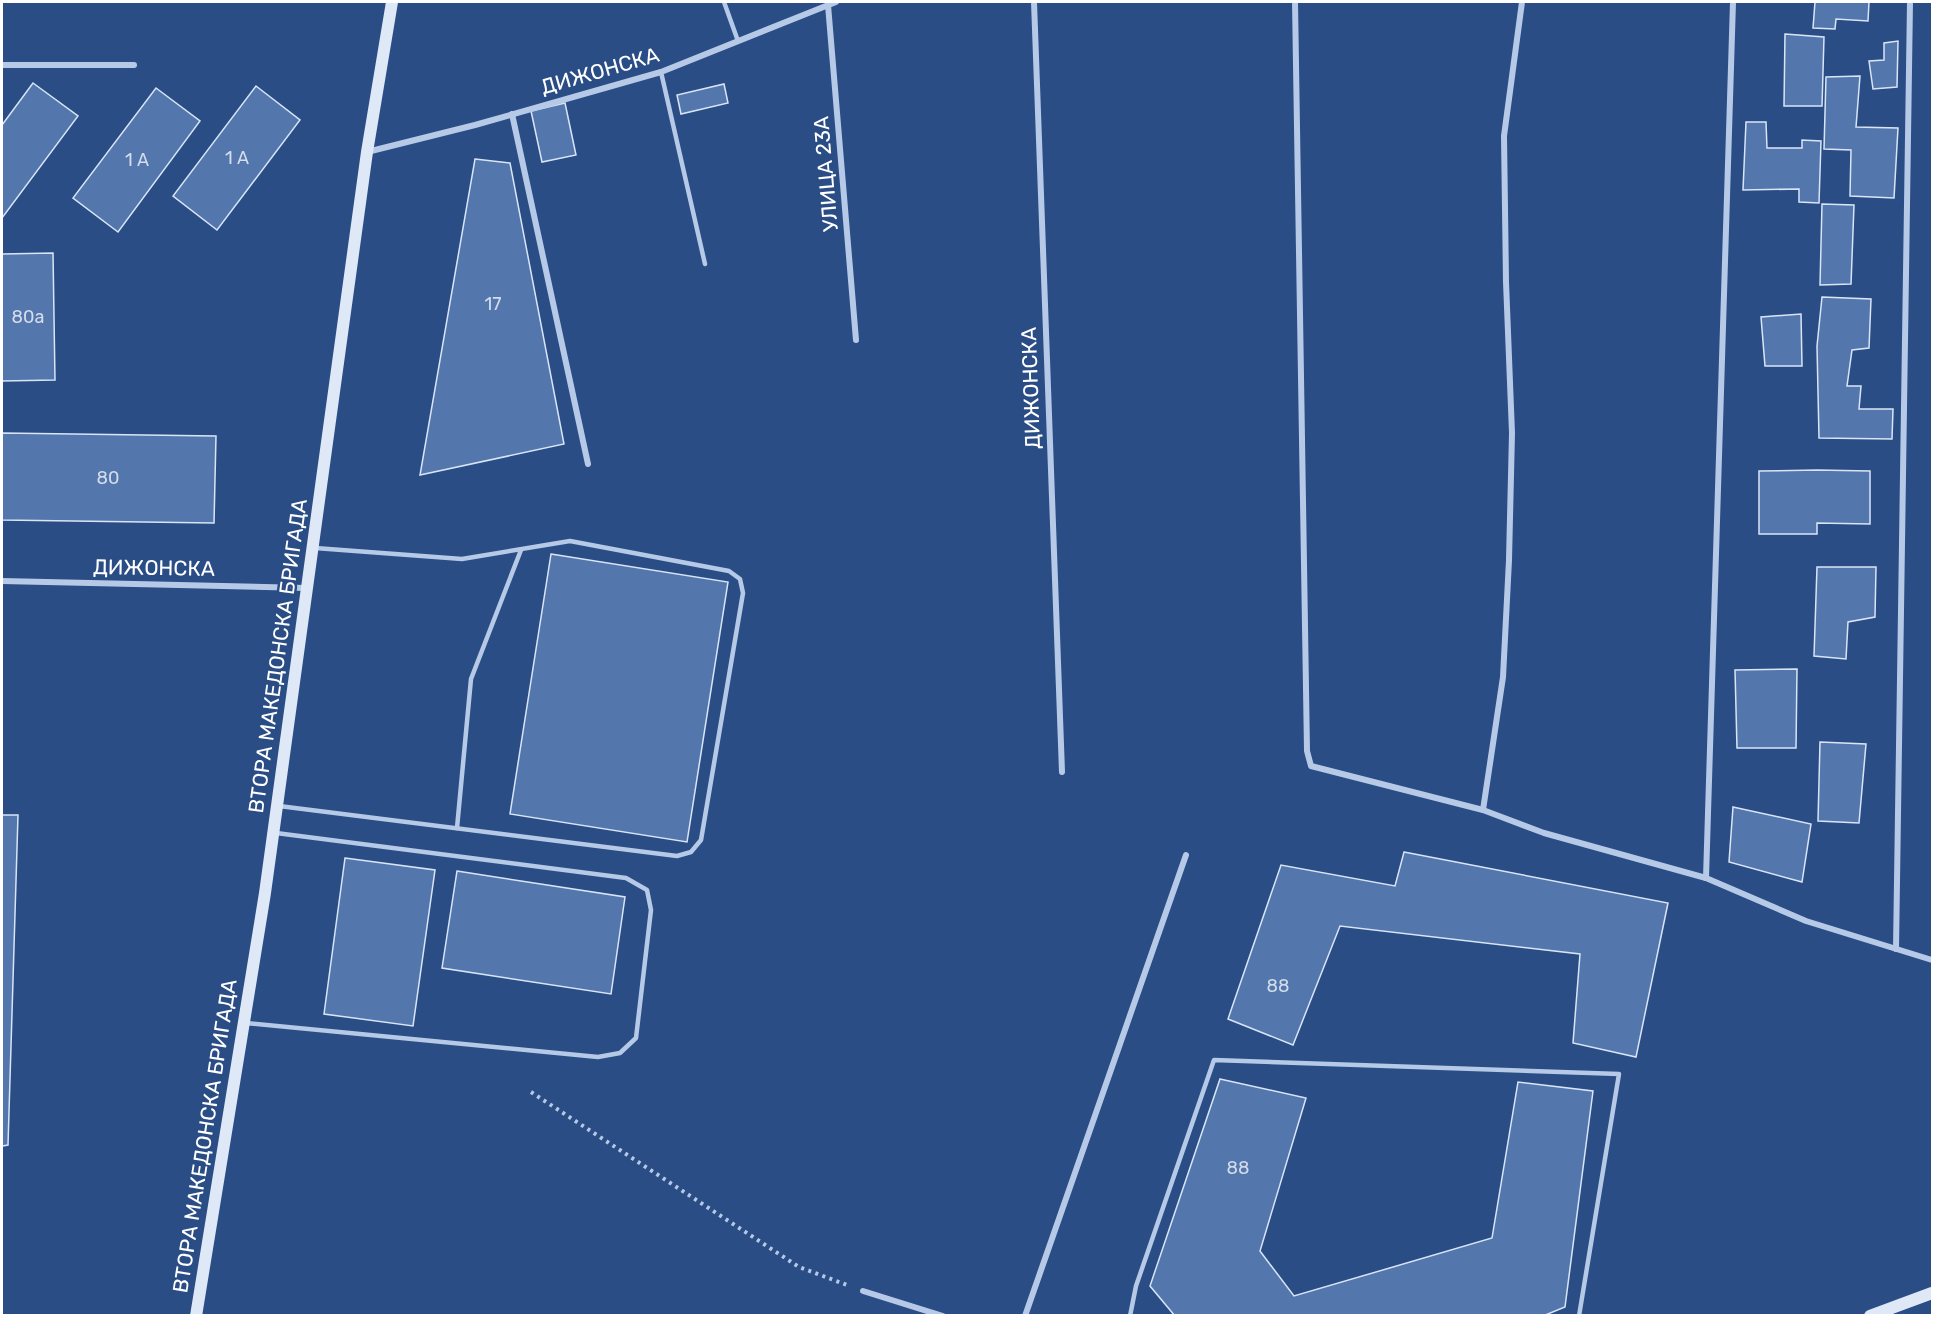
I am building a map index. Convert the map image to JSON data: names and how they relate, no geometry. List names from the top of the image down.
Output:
{
  "streets": {
    "street": ["ДИЖОНСКА", "УЛИЦА 23А", "ВТОРА МАКЕДОНСКА БРИГАДА"]
  },
  "crossings": [
    ["ДИЖОНСКА", "УЛИЦА 23А"],
    ["ДИЖОНСКА", "ВТОРА МАКЕДОНСКА БРИГАДА"]
  ],
  "house_numbers": [
    "1 А",
    "1 А",
    "17",
    "80a",
    "80",
    "88",
    "88"
  ]
}
